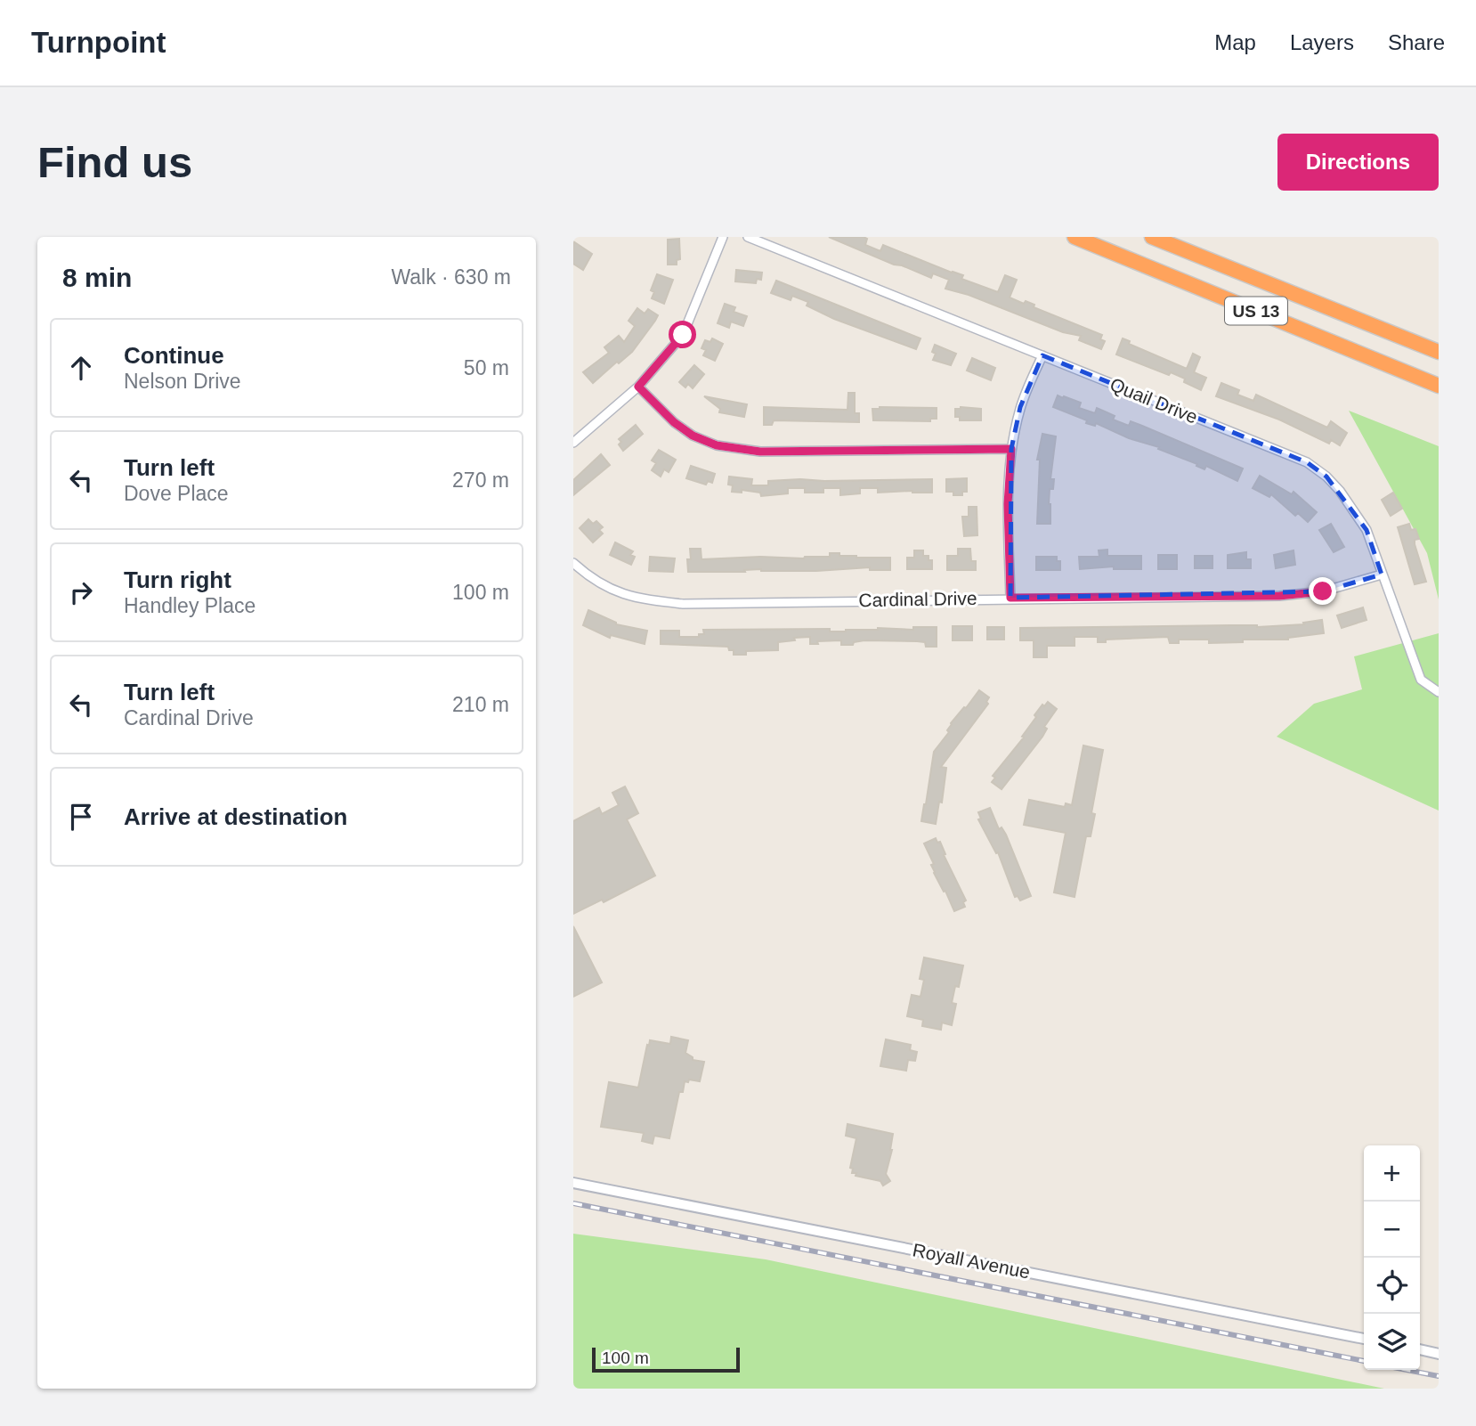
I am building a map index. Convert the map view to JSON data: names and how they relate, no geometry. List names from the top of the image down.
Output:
{
  "streets": {
    "highway": ["US 13"],
    "street": ["Quail Drive", "Cardinal Drive", "Royall Avenue"]
  },
  "crossings": [
    ["Quail Drive", "Cardinal Drive"]
  ],
  "scale_bar": "100 m",
  "page": {
    "header": "Turnpoint",
    "nav": ["Map", "Layers", "Share"],
    "buttons": "Directions",
    "title": "Find us",
    "heading": ["8 min", "Walk · 630 m"],
    "list": [
      ["Continue", "Nelson Drive", "50 m"],
      ["Turn left", "Dove Place", "270 m"],
      ["Turn right", "Handley Place", "100 m"],
      ["Turn left", "Cardinal Drive", "210 m"],
      "Arrive at destination"
    ],
    "map_buttons": ["+", "−"],
    "scale": "100 m"
  }
}
